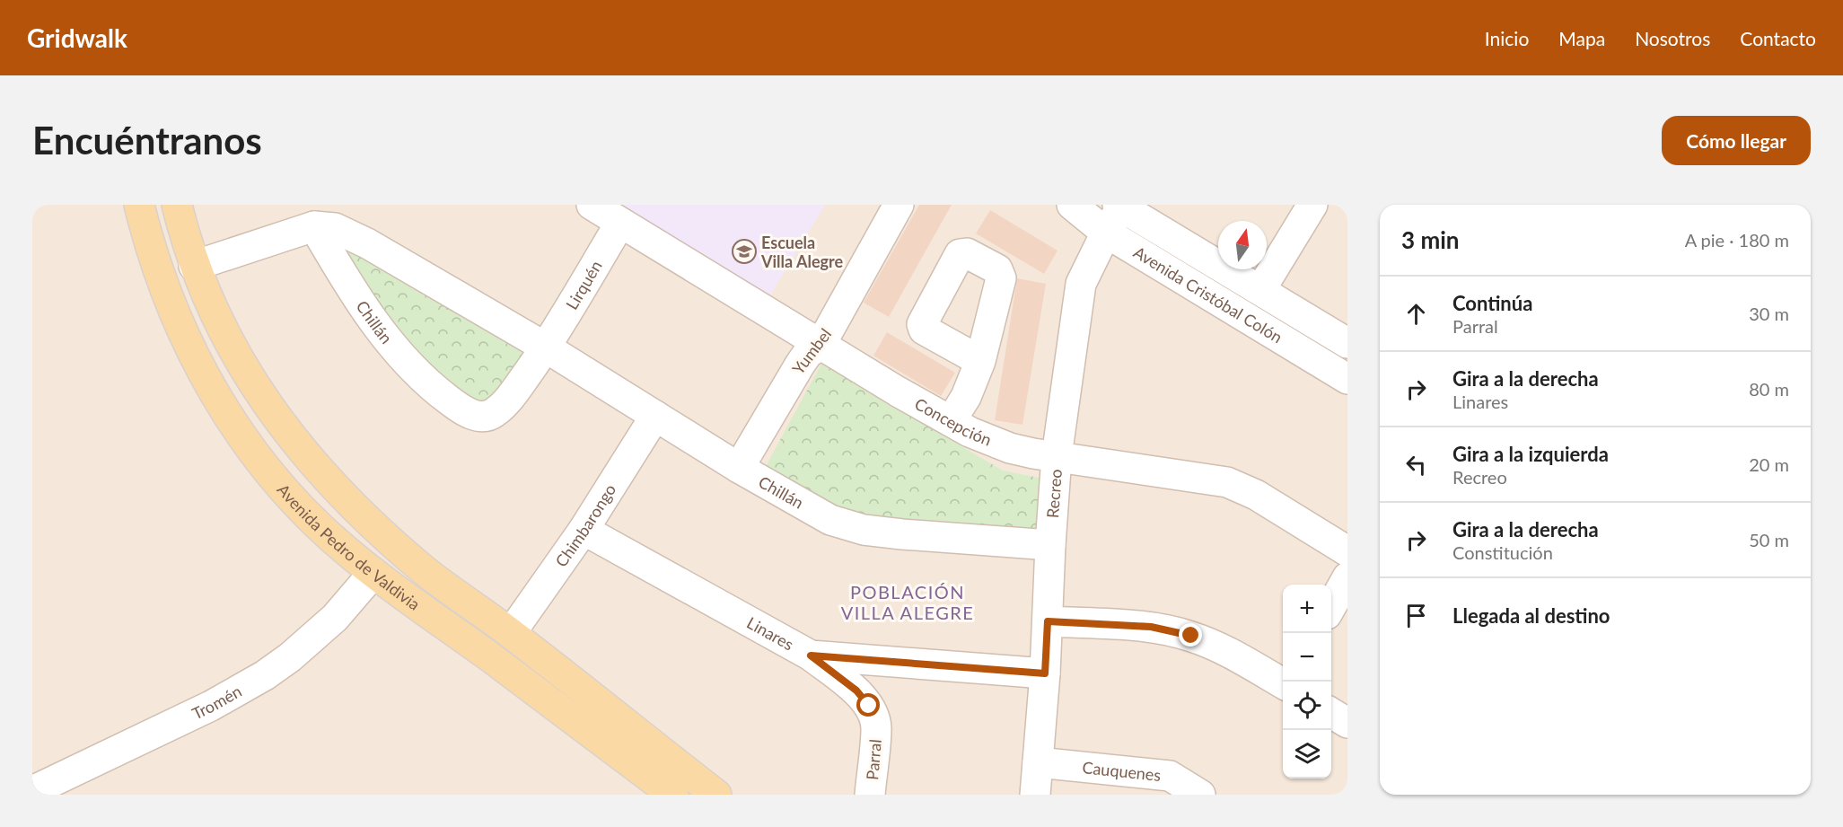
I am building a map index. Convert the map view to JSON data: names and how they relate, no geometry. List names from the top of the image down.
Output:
{
  "streets": {
    "main road": ["Avenida Pedro de Valdivia"],
    "street": [
      "Lirquén",
      "Avenida Cristóbal Colón",
      "Chillán",
      "Yumbel",
      "Concepción",
      "Recreo",
      "Chimbarongo",
      "Linares",
      "Tromén",
      "Parral",
      "Cauquenes"
    ]
  },
  "crossings": [
    ["Lirquén", "Chillán"],
    ["Lirquén", "Concepción"],
    ["Avenida Cristóbal Colón", "Recreo"],
    ["Chillán", "Yumbel"],
    ["Chillán", "Recreo"],
    ["Chillán", "Chimbarongo"],
    ["Chillán", "Avenida Pedro de Valdivia"],
    ["Yumbel", "Concepción"],
    ["Concepción", "Recreo"],
    ["Recreo", "Linares"],
    ["Recreo", "Cauquenes"],
    ["Chimbarongo", "Avenida Pedro de Valdivia"],
    ["Chimbarongo", "Linares"],
    ["Avenida Pedro de Valdivia", "Tromén"],
    ["Linares", "Parral"]
  ],
  "districts": ["POBLACIÓN VILLA ALEGRE"],
  "places": {
    "school or university": ["Escuela Villa Alegre"]
  },
  "north": "top",
  "page": {
    "header": "Gridwalk",
    "nav": [
      "Inicio",
      "Mapa",
      "Nosotros",
      "Contacto"
    ],
    "buttons": "Cómo llegar",
    "title": "Encuéntranos",
    "heading": ["3 min", "A pie · 180 m"],
    "list": [
      ["Continúa", "Parral", "30 m"],
      ["Gira a la derecha", "Linares", "80 m"],
      ["Gira a la izquierda", "Recreo", "20 m"],
      ["Gira a la derecha", "Constitución", "50 m"],
      "Llegada al destino"
    ],
    "map_buttons": ["+", "−"]
  }
}
